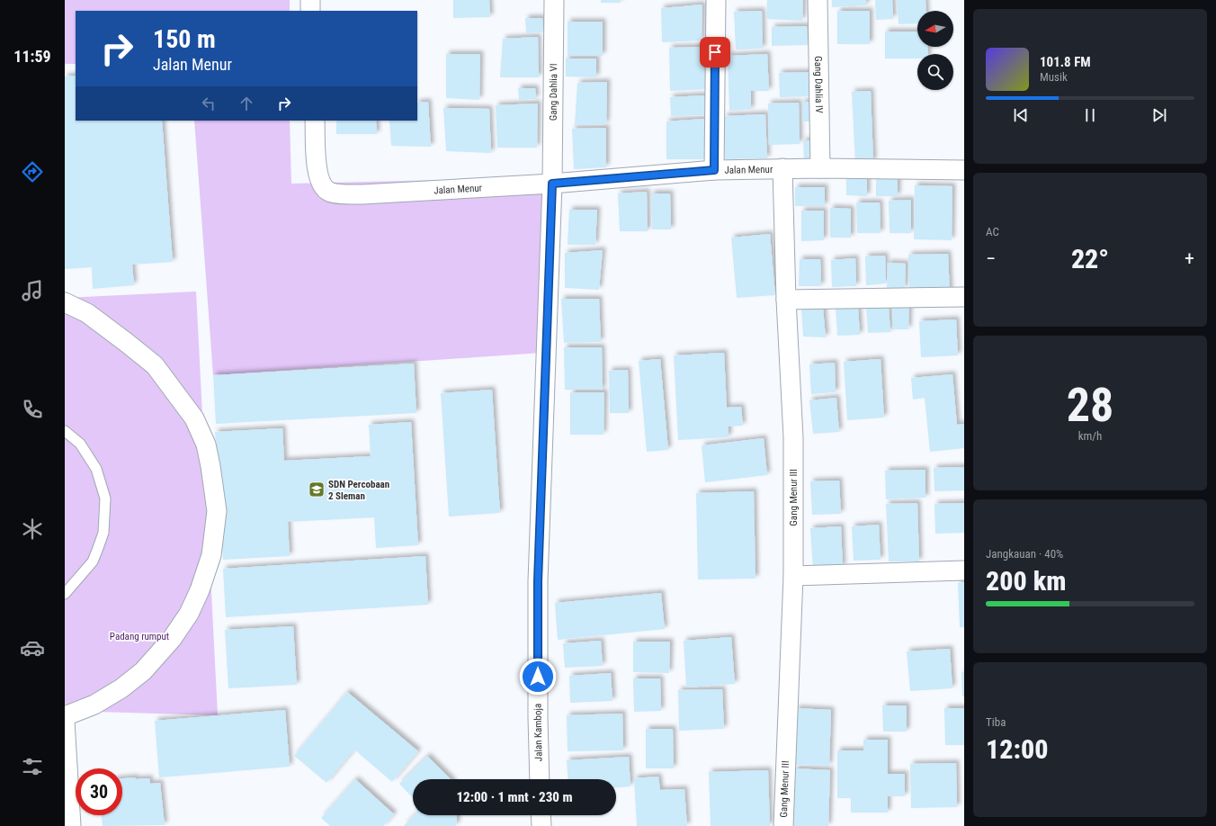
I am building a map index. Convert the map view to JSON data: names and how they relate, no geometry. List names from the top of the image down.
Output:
{
  "streets": {
    "street": [
      "Gang Dahlia IV",
      "Gang Dahlia VI",
      "Jalan Menur",
      "Gang Menur III",
      "Jalan Kamboja"
    ]
  },
  "crossings": [
    ["Gang Dahlia IV", "Jalan Menur"],
    ["Gang Dahlia VI", "Jalan Menur"],
    ["Gang Dahlia VI", "Jalan Kamboja"],
    ["Jalan Menur", "Gang Menur III"],
    ["Jalan Menur", "Jalan Kamboja"]
  ],
  "parks": ["Padang rumput"],
  "places": {
    "school or university": ["SDN Percobaan 2 Sleman"]
  },
  "north": "left",
  "page": {
    "tabs": "11:59",
    "turn": ["150 m", "Jalan Menur"],
    "song": ["101.8 FM", "Musik"],
    "tile": [
      "AC",
      ["28", "km/h"],
      ["Jangkauan · 40%", "200 km"],
      ["Tiba", "12:00"]
    ],
    "heat": ["−", "22°", "+"],
    "limit": "30",
    "trip": "12:00 · 1 mnt · 230 m"
  }
}
